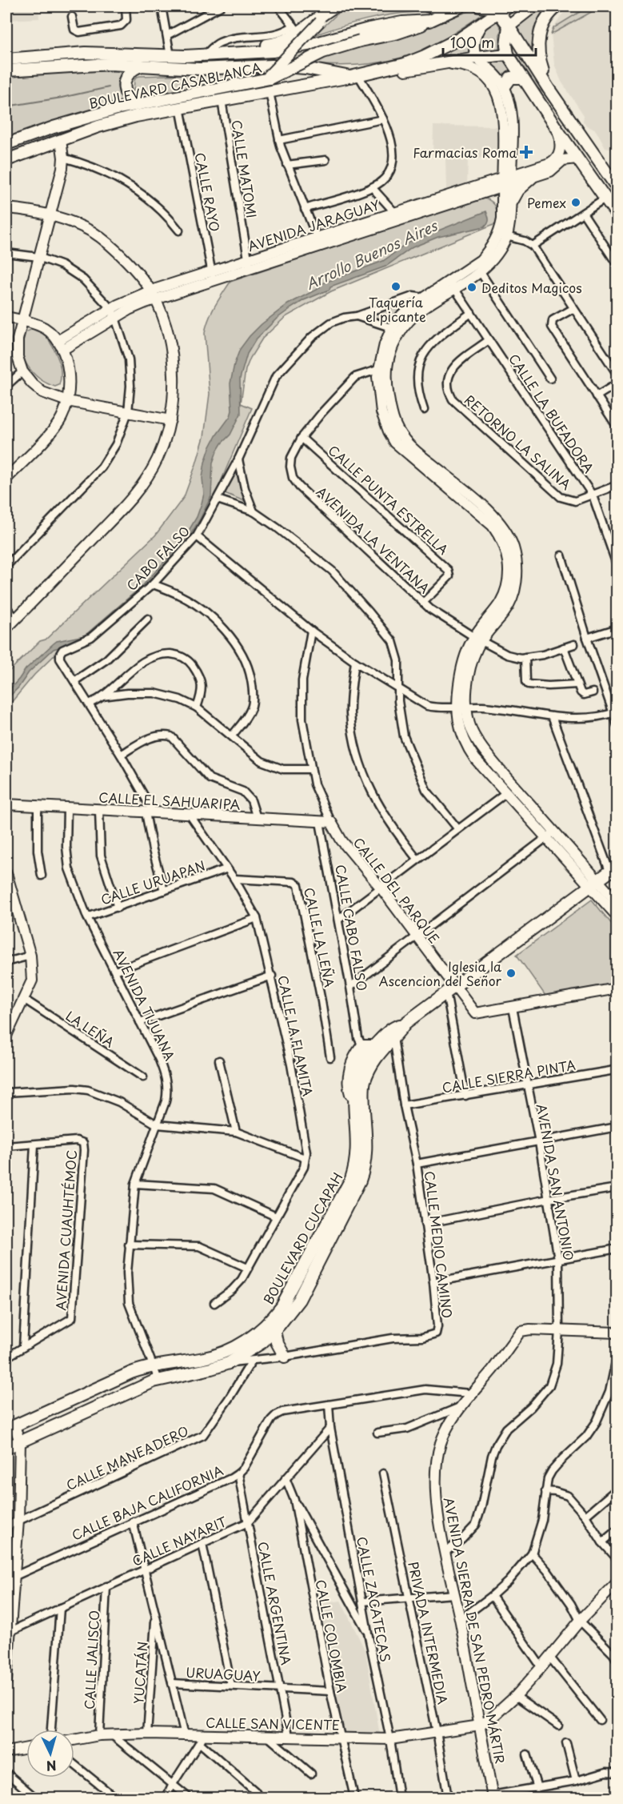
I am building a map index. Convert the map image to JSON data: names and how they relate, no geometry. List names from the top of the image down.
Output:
{
  "streets": {
    "main road": ["BOULEVARD CASABLANCA", "BOULEVARD CUCAPAH"],
    "street": [
      "CALLE MATOMI",
      "CALLE RAYO",
      "AVENIDA JARAGUAY",
      "CALLE LA BUFADORA",
      "RETORNO LA SALINA",
      "CALLE PUNTA ESTRELLA",
      "AVENIDA LA VENTANA",
      "CABO FALSO",
      "CALLE EL SAHUARIPA",
      "CALLE URUAPAN",
      "CALLE DEL PARQUE",
      "CALLE CABO FALSO",
      "CALLE LA LEÑA",
      "AVENIDA TIJUANA",
      "LA LEÑA",
      "CALLE LA FLAMITA",
      "CALLE SIERRA PINTA",
      "AVENIDA SAN ANTONIO",
      "AVENIDA CUAUHTÉMOC",
      "CALLE MEDIO CAMINO",
      "CALLE MANEADERO",
      "CALLE BAJA CALIFORNIA",
      "CALLE NAYARIT",
      "CALLE ZACATECAS",
      "CALLE ARGENTINA",
      "AVENIDA SIERRA DE SAN PEDRO MÁRTIR",
      "PRIVADA INTERMEDIA",
      "CALLE COLOMBIA",
      "CALLE JALISCO",
      "YUCATÁN",
      "URUAGUAY",
      "CALLE SAN VICENTE"
    ]
  },
  "crossings": [
    ["BOULEVARD CASABLANCA", "CALLE MATOMI"],
    ["BOULEVARD CASABLANCA", "CALLE RAYO"],
    ["CALLE MATOMI", "AVENIDA JARAGUAY"],
    ["CALLE RAYO", "AVENIDA JARAGUAY"],
    ["CALLE LA BUFADORA", "RETORNO LA SALINA"],
    ["CALLE PUNTA ESTRELLA", "AVENIDA LA VENTANA"],
    ["CABO FALSO", "CALLE EL SAHUARIPA"],
    ["CABO FALSO", "CALLE URUAPAN"],
    ["CALLE EL SAHUARIPA", "CALLE DEL PARQUE"],
    ["CALLE EL SAHUARIPA", "CALLE CABO FALSO"],
    ["CALLE EL SAHUARIPA", "AVENIDA TIJUANA"],
    ["CALLE EL SAHUARIPA", "CALLE LA FLAMITA"],
    ["CALLE URUAPAN", "AVENIDA TIJUANA"],
    ["CALLE URUAPAN", "CALLE LA FLAMITA"],
    ["CALLE DEL PARQUE", "AVENIDA SAN ANTONIO"],
    ["CALLE CABO FALSO", "BOULEVARD CUCAPAH"],
    ["CALLE LA LEÑA", "CALLE LA FLAMITA"],
    ["AVENIDA TIJUANA", "BOULEVARD CUCAPAH"],
    ["CALLE SIERRA PINTA", "AVENIDA SAN ANTONIO"],
    ["CALLE SIERRA PINTA", "CALLE MEDIO CAMINO"],
    ["AVENIDA SAN ANTONIO", "AVENIDA SIERRA DE SAN PEDRO MÁRTIR"],
    ["BOULEVARD CUCAPAH", "CALLE MEDIO CAMINO"],
    ["CALLE MEDIO CAMINO", "CALLE MANEADERO"],
    ["CALLE BAJA CALIFORNIA", "CALLE ZACATECAS"],
    ["CALLE BAJA CALIFORNIA", "CALLE ARGENTINA"],
    ["CALLE BAJA CALIFORNIA", "AVENIDA SIERRA DE SAN PEDRO MÁRTIR"],
    ["CALLE NAYARIT", "CALLE ZACATECAS"],
    ["CALLE NAYARIT", "CALLE ARGENTINA"],
    ["CALLE NAYARIT", "CALLE COLOMBIA"],
    ["CALLE NAYARIT", "CALLE JALISCO"],
    ["CALLE ZACATECAS", "CALLE SAN VICENTE"],
    ["CALLE ARGENTINA", "URUAGUAY"],
    ["CALLE ARGENTINA", "CALLE SAN VICENTE"],
    ["AVENIDA SIERRA DE SAN PEDRO MÁRTIR", "CALLE SAN VICENTE"],
    ["PRIVADA INTERMEDIA", "CALLE SAN VICENTE"],
    ["CALLE COLOMBIA", "URUAGUAY"],
    ["CALLE COLOMBIA", "CALLE SAN VICENTE"],
    ["CALLE JALISCO", "CALLE SAN VICENTE"],
    ["YUCATÁN", "CALLE SAN VICENTE"]
  ],
  "water": ["Arrollo Buenos Aires"],
  "places": {
    "health": ["Farmacias Roma"],
    "other": [
      "Pemex",
      "Taquería el picante",
      "Deditos Magicos",
      "Iglesia la Ascencion del Señor"
    ]
  },
  "scale_bar": "100 m",
  "north": "bottom"
}
